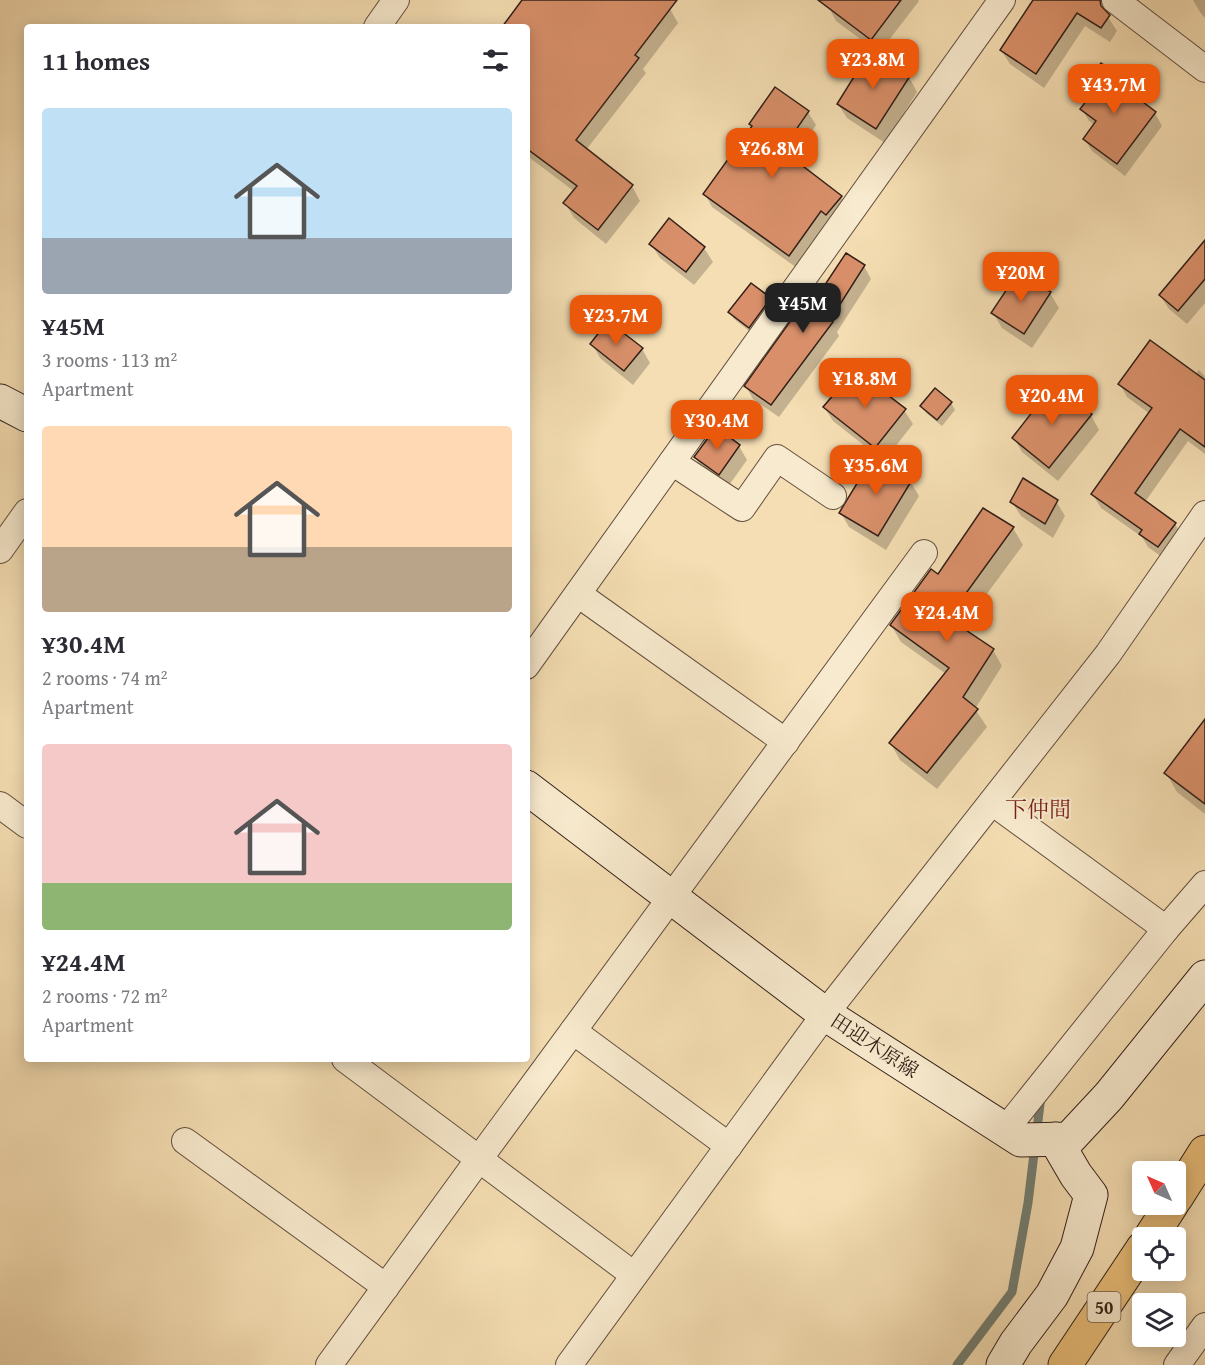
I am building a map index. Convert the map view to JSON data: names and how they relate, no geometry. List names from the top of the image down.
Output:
{
  "streets": {
    "main road": ["田迎木原線", "50"]
  },
  "districts": ["下仲間"],
  "north": "top left",
  "page": {
    "heading": "11 homes",
    "price": [
      "¥23.8M",
      "¥43.7M",
      "¥26.8M",
      "¥20M",
      "¥45M",
      "¥23.7M",
      "¥18.8M",
      "¥20.4M",
      "¥30.4M",
      "¥35.6M",
      "¥24.4M"
    ],
    "list": [
      {
        "name": "¥45M",
        "note": "3 rooms · 113 m² · Apartment"
      },
      {
        "name": "¥30.4M",
        "note": "2 rooms · 74 m² · Apartment"
      },
      {
        "name": "¥24.4M",
        "note": "2 rooms · 72 m² · Apartment"
      }
    ]
  }
}
